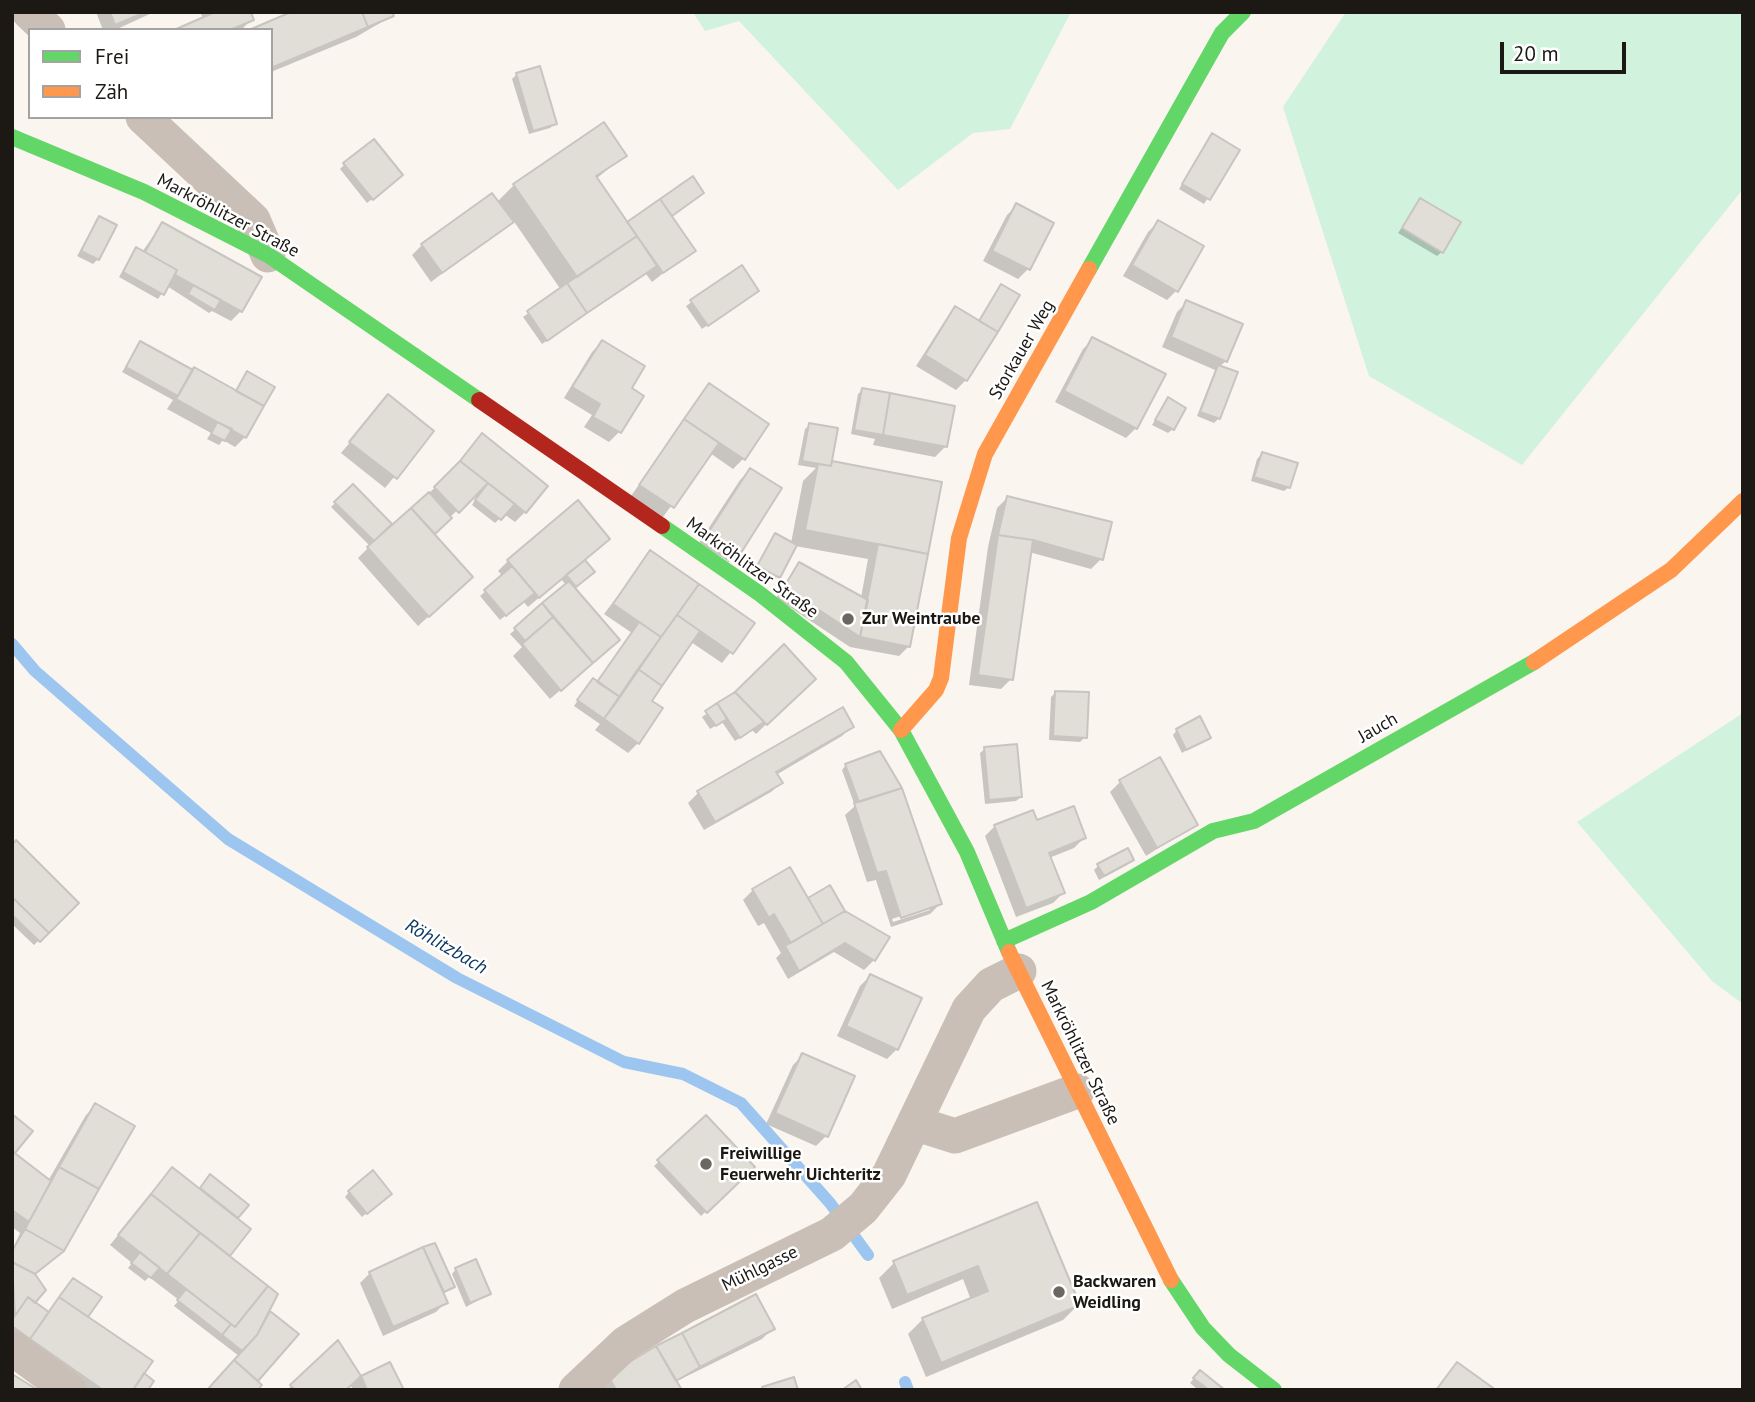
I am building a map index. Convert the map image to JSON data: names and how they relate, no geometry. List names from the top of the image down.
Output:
{
  "streets": {
    "main road": ["Markröhlitzer Straße", "Storkauer Weg", "Jauch"],
    "street": ["Mühlgasse"]
  },
  "crossings": [
    ["Markröhlitzer Straße", "Storkauer Weg"],
    ["Markröhlitzer Straße", "Jauch"],
    ["Markröhlitzer Straße", "Mühlgasse"],
    ["Jauch", "Mühlgasse"]
  ],
  "water": ["Röhlitzbach"],
  "places": ["Zur Weintraube", "Freiwillige Feuerwehr Uichteritz", "Backwaren Weidling"],
  "legend": ["Frei", "Zäh"],
  "scale_bar": "20 m"
}
